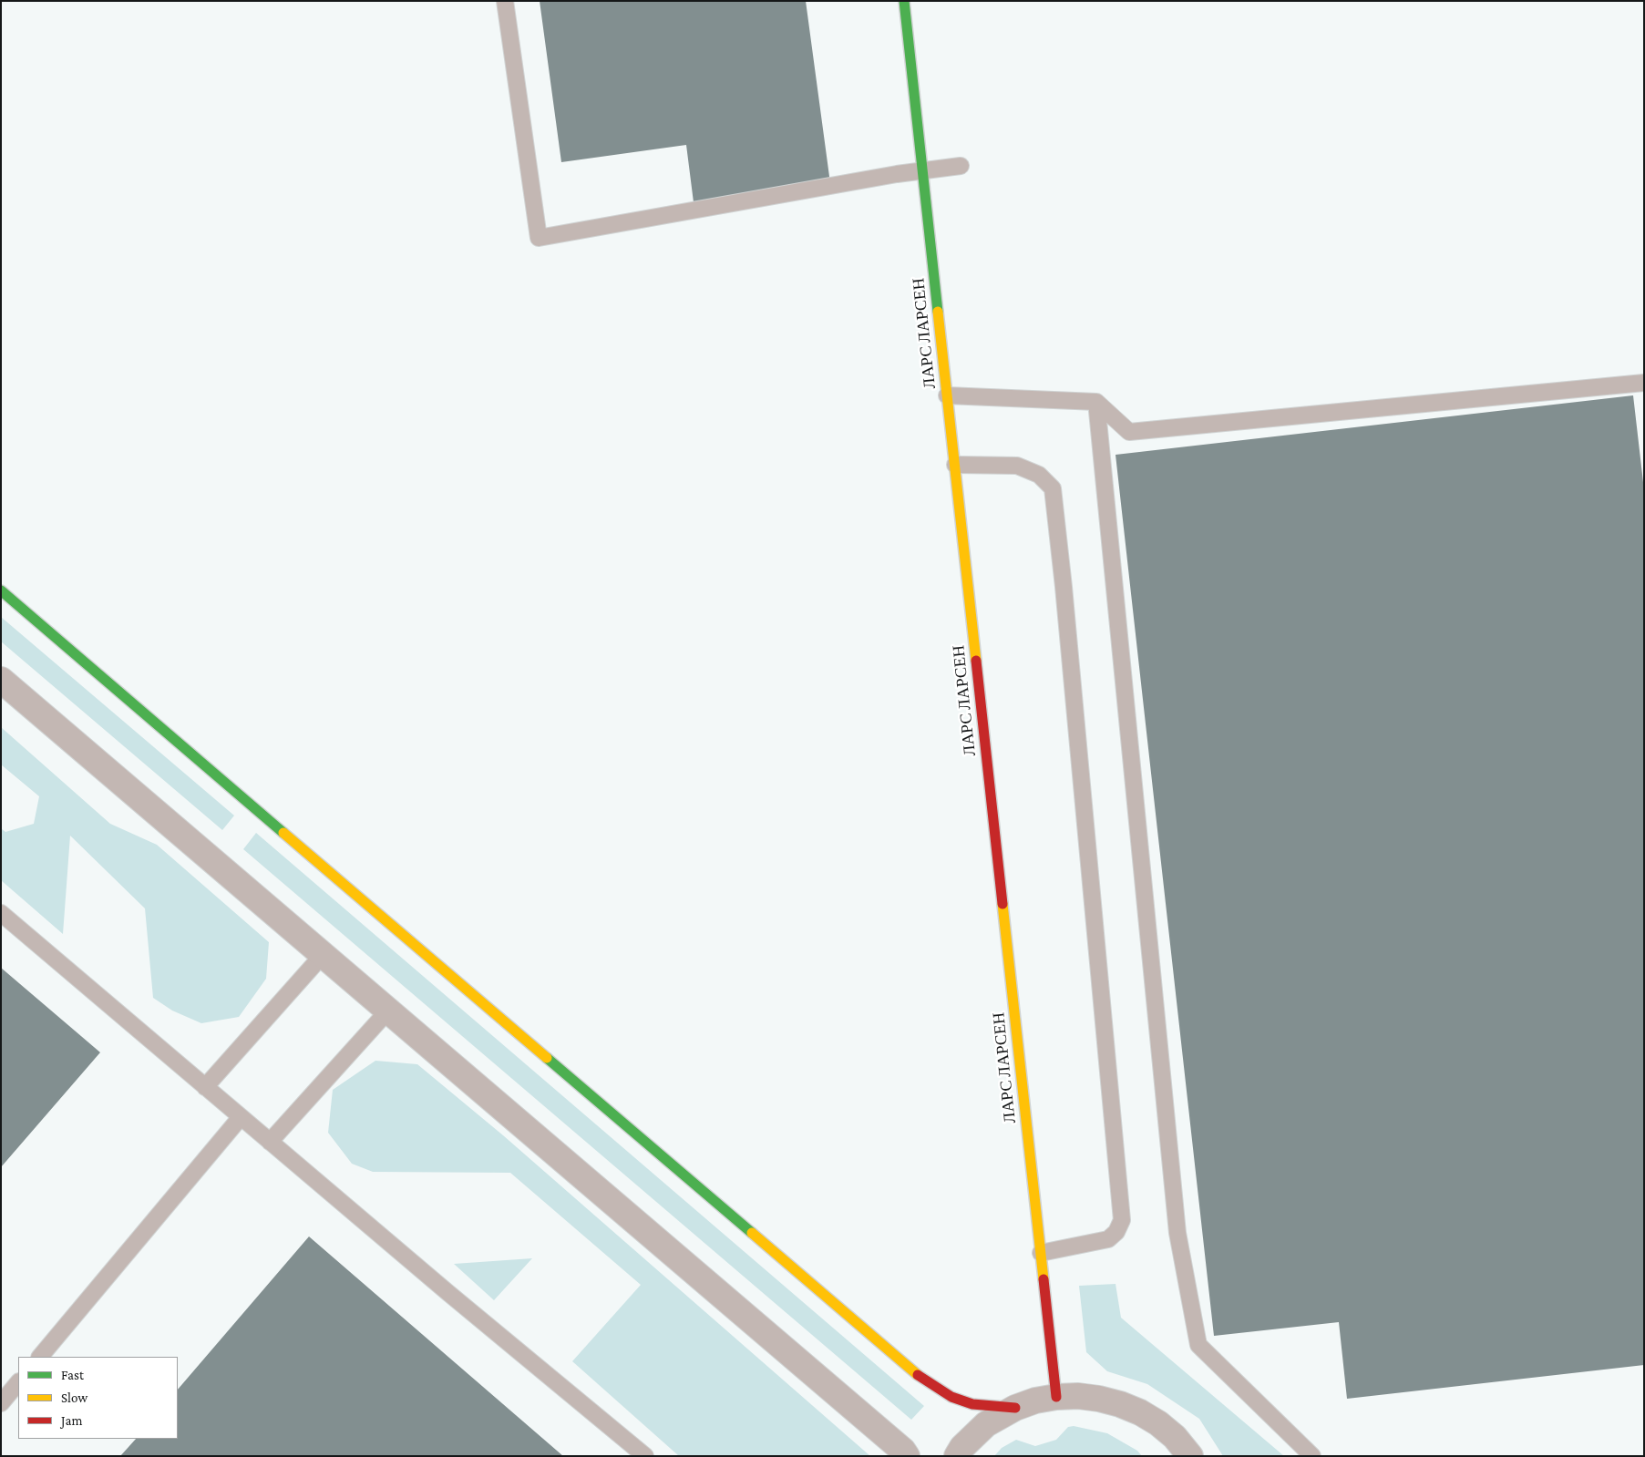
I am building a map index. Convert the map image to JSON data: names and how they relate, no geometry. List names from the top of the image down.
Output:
{
  "streets": {
    "street": ["ЛАРС ЛАРСЕН"]
  },
  "legend": ["Fast", "Slow", "Jam"]
}
